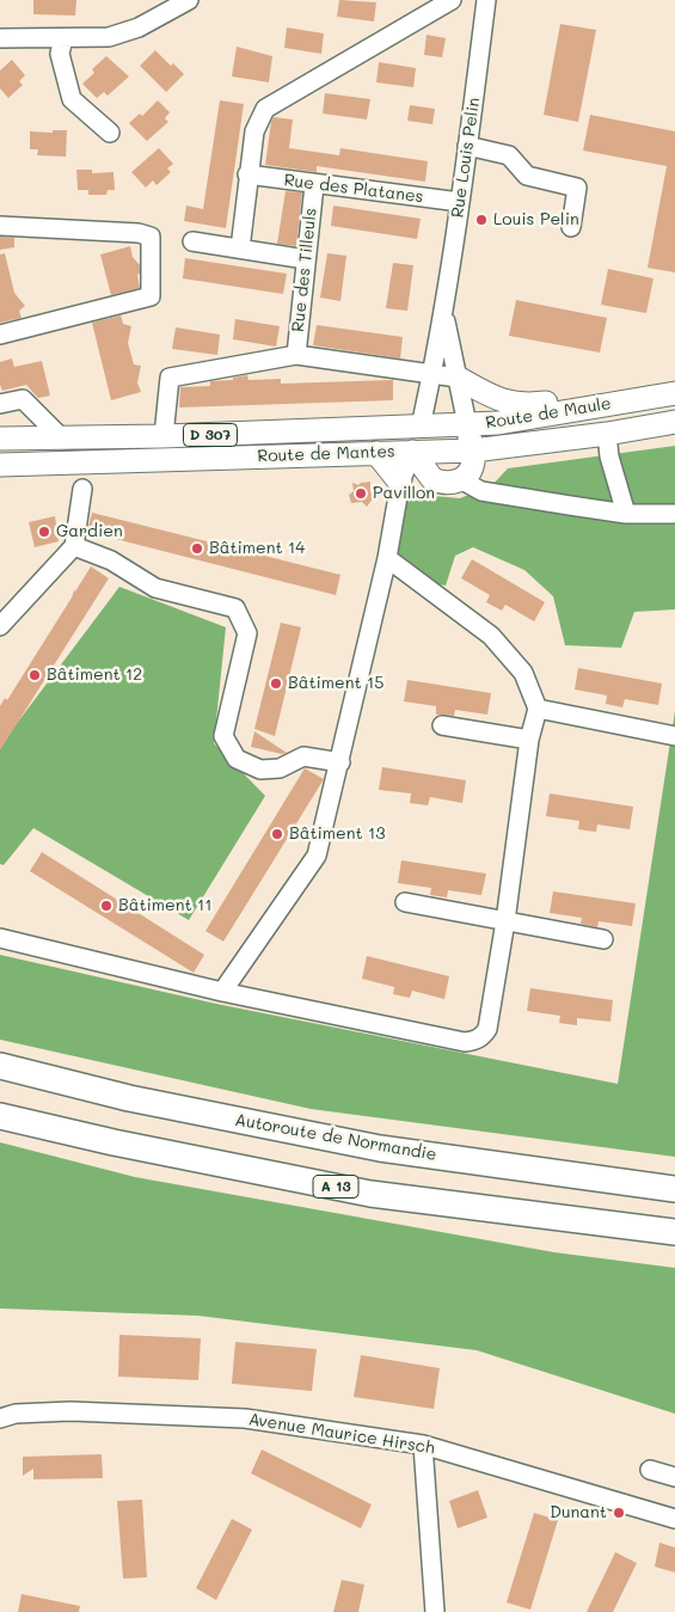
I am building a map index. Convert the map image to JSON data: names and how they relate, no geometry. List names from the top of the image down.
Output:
{
  "streets": {
    "highway": ["Autoroute de Normandie", "A 13"],
    "main road": ["Route de Maule", "D 307", "Route de Mantes"],
    "street": [
      "Rue Louis Pelin",
      "Rue des Platanes",
      "Rue des Tilleuls",
      "Avenue Maurice Hirsch"
    ]
  },
  "crossings": [
    ["Rue Louis Pelin", "Rue des Platanes"],
    ["Rue Louis Pelin", "Route de Maule"],
    ["Rue Louis Pelin", "Route de Mantes"],
    ["Rue des Platanes", "Rue des Tilleuls"],
    ["Route de Maule", "Route de Mantes"]
  ],
  "places": [
    "Louis Pelin",
    "Pavillon",
    "Gardien",
    "Bâtiment 14",
    "Bâtiment 12",
    "Bâtiment 15",
    "Bâtiment 13",
    "Bâtiment 11",
    "Dunant"
  ]
}
